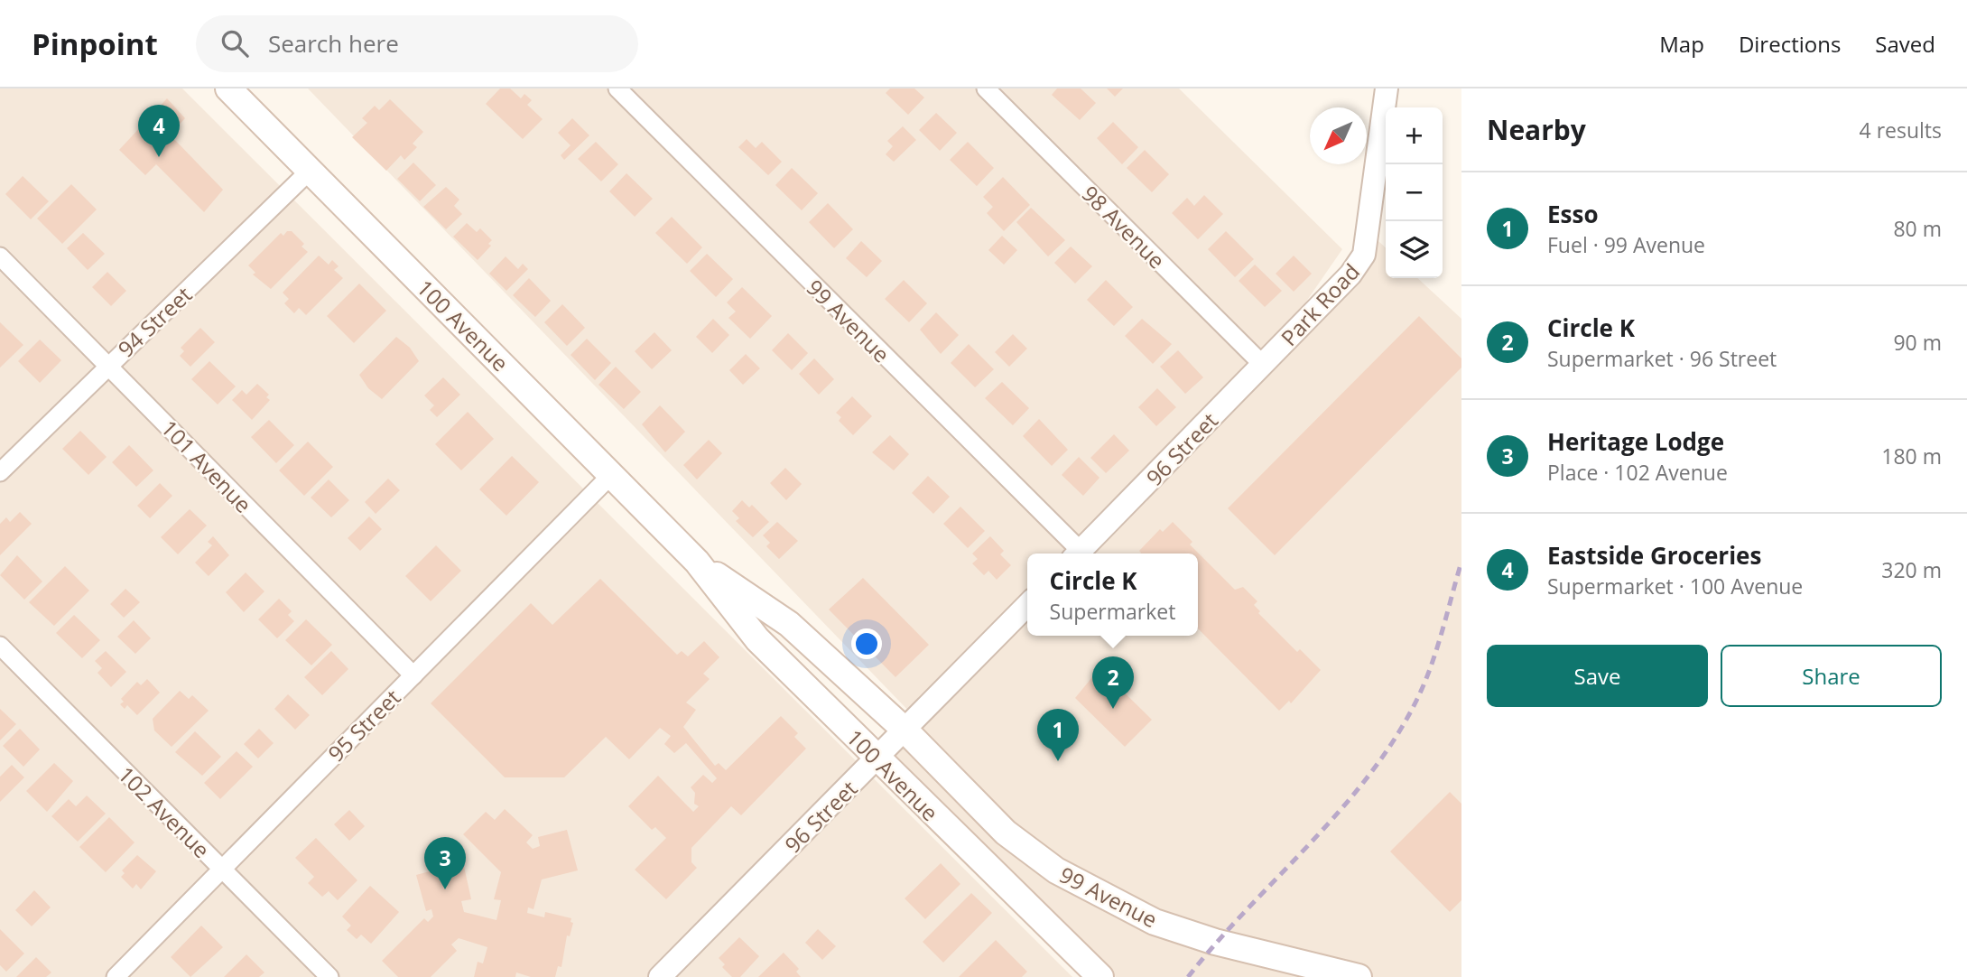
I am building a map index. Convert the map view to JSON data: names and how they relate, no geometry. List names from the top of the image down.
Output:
{
  "streets": {
    "main road": ["99 Avenue", "100 Avenue"],
    "street": [
      "98 Avenue",
      "Park Road",
      "94 Street",
      "96 Street",
      "101 Avenue",
      "95 Street",
      "102 Avenue"
    ]
  },
  "crossings": [
    ["98 Avenue", "Park Road"],
    ["98 Avenue", "96 Street"],
    ["Park Road", "96 Street"],
    ["99 Avenue", "100 Avenue"],
    ["99 Avenue", "96 Street"],
    ["94 Street", "100 Avenue"],
    ["94 Street", "101 Avenue"],
    ["100 Avenue", "96 Street"],
    ["100 Avenue", "95 Street"],
    ["101 Avenue", "95 Street"],
    ["95 Street", "102 Avenue"]
  ],
  "north": "bottom left",
  "page": {
    "header": "Pinpoint",
    "search": "Search here",
    "nav": ["Map", "Directions", "Saved"],
    "heading": ["Nearby", "4 results"],
    "pins": [
      "4",
      "2",
      "1",
      "3"
    ],
    "map_buttons": ["+", "−"],
    "list": [
      {
        "mark": "1",
        "name": "Esso",
        "note": "Fuel · 99 Avenue",
        "value": "80 m"
      },
      {
        "mark": "2",
        "name": "Circle K",
        "note": "Supermarket · 96 Street",
        "value": "90 m"
      },
      {
        "mark": "3",
        "name": "Heritage Lodge",
        "note": "Place · 102 Avenue",
        "value": "180 m"
      },
      {
        "mark": "4",
        "name": "Eastside Groceries",
        "note": "Supermarket · 100 Avenue",
        "value": "320 m"
      }
    ],
    "popup": ["Circle K", "Supermarket"],
    "buttons": ["Save", "Share"]
  }
}
